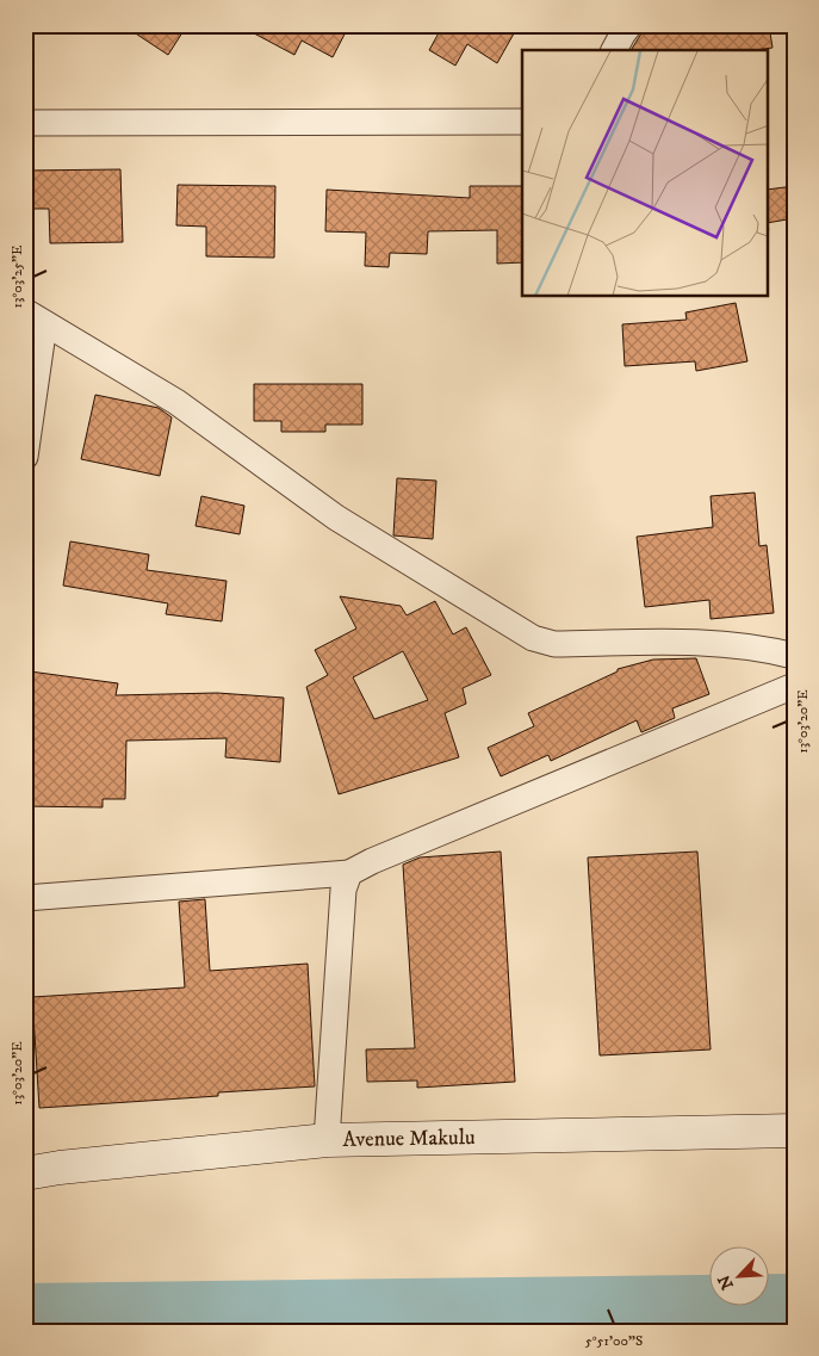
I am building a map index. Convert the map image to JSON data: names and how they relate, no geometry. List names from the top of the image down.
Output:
{
  "streets": {
    "main road": ["Avenue Makulu"]
  },
  "north": "bottom left",
  "coordinates": ["13°03'25\"E", "13°03'20\"E", "5°51'00\"S"]
}
